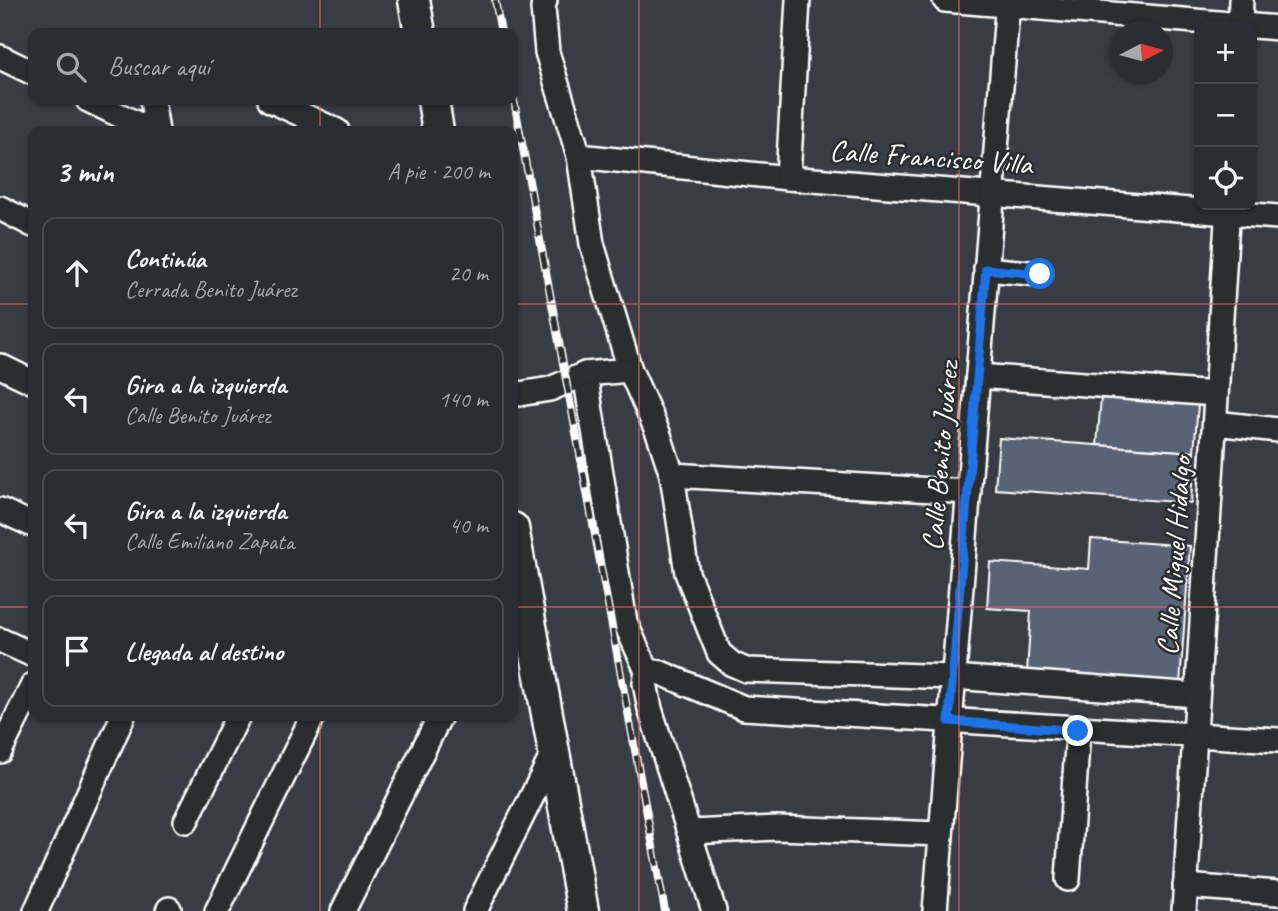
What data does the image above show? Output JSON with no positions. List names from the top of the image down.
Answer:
{
  "streets": {
    "street": ["Calle Francisco Villa", "Calle Benito Juárez", "Calle Miguel Hidalgo"]
  },
  "crossings": [
    ["Calle Francisco Villa", "Calle Benito Juárez"]
  ],
  "north": "right",
  "page": {
    "map_buttons": ["+", "−"],
    "search": "Buscar aquí",
    "heading": ["3 min", "A pie · 200 m"],
    "list": [
      ["Continúa", "Cerrada Benito Juárez", "20 m"],
      ["Gira a la izquierda", "Calle Benito Juárez", "140 m"],
      ["Gira a la izquierda", "Calle Emiliano Zapata", "40 m"],
      "Llegada al destino"
    ]
  }
}
